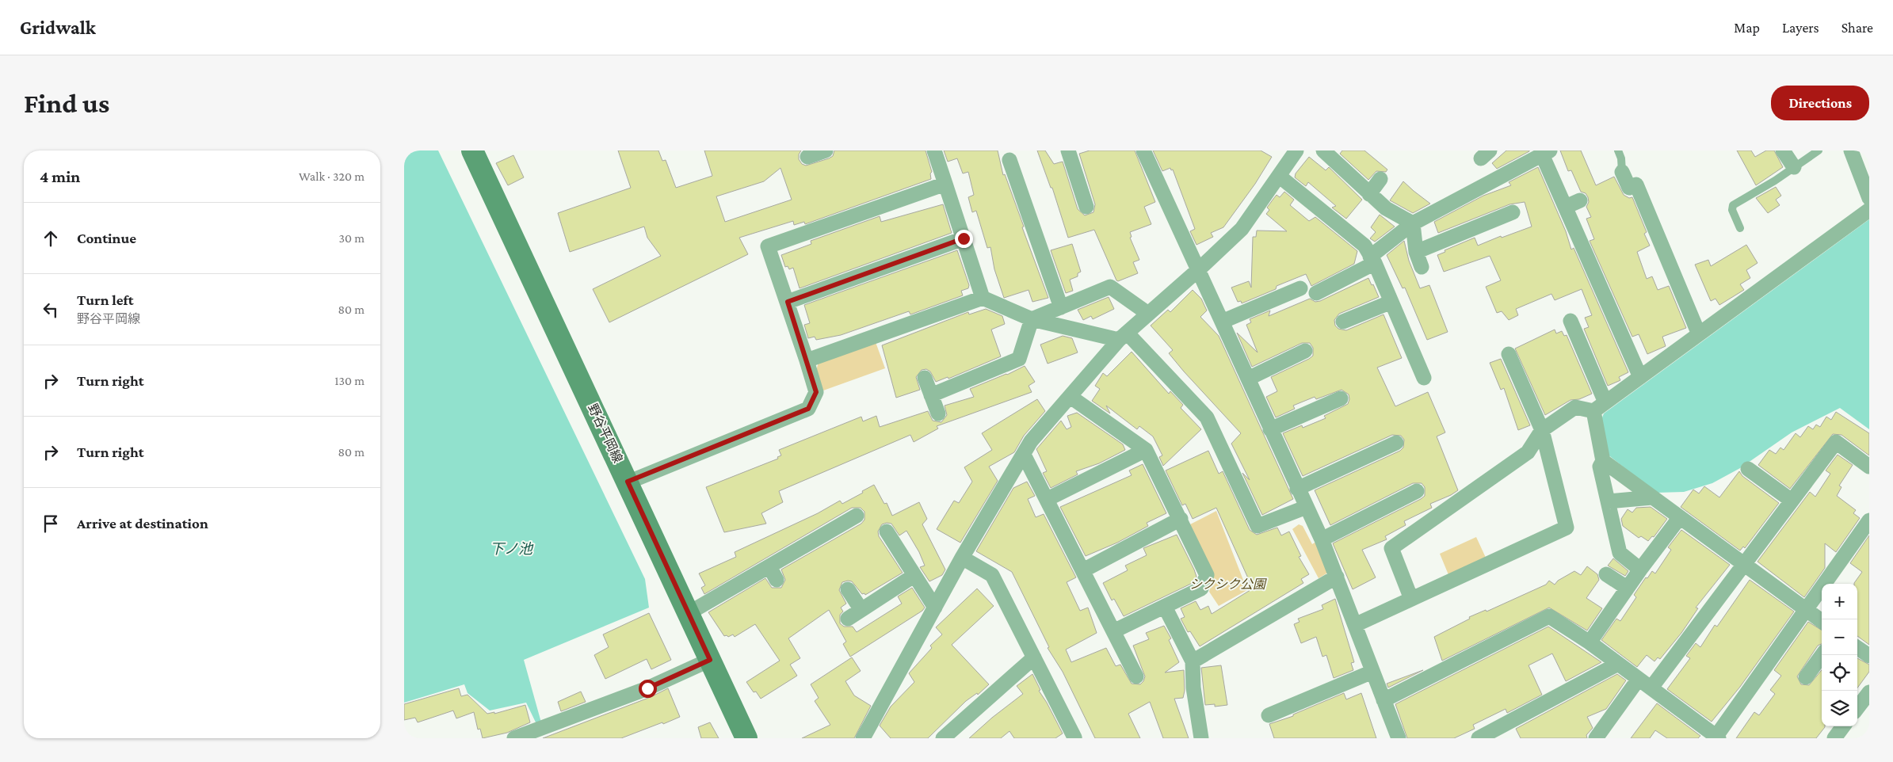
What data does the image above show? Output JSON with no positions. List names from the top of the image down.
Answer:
{
  "streets": {
    "main road": ["野谷平岡線"]
  },
  "water": ["下ノ池"],
  "parks": ["シクシク公園"],
  "page": {
    "header": "Gridwalk",
    "nav": ["Map", "Layers", "Share"],
    "buttons": "Directions",
    "title": "Find us",
    "heading": ["4 min", "Walk · 320 m"],
    "list": [
      ["Continue", "30 m"],
      ["Turn left", "野谷平岡線", "80 m"],
      ["Turn right", "130 m"],
      ["Turn right", "80 m"],
      "Arrive at destination"
    ],
    "map_buttons": ["+", "−"]
  }
}
